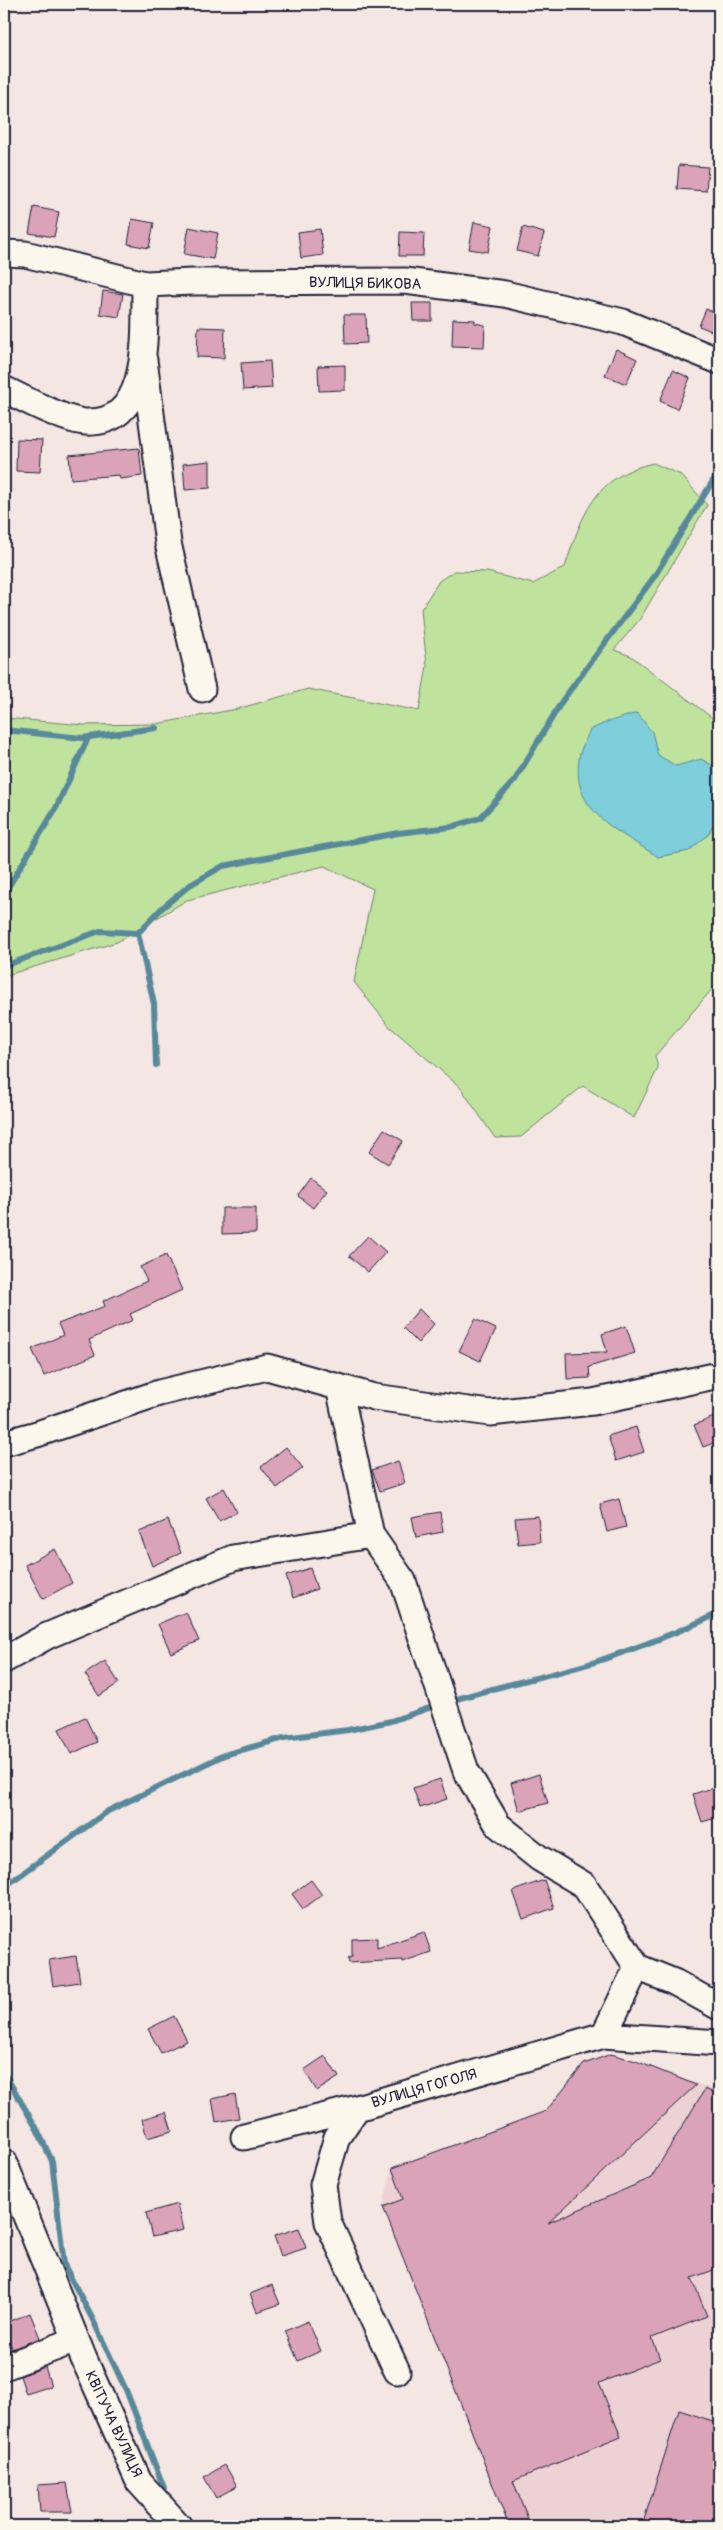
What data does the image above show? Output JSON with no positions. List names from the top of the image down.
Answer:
{
  "streets": {
    "street": ["ВУЛИЦЯ БИКОВА", "ВУЛИЦЯ ГОГОЛЯ", "КВІТУЧА ВУЛИЦЯ"]
  }
}
